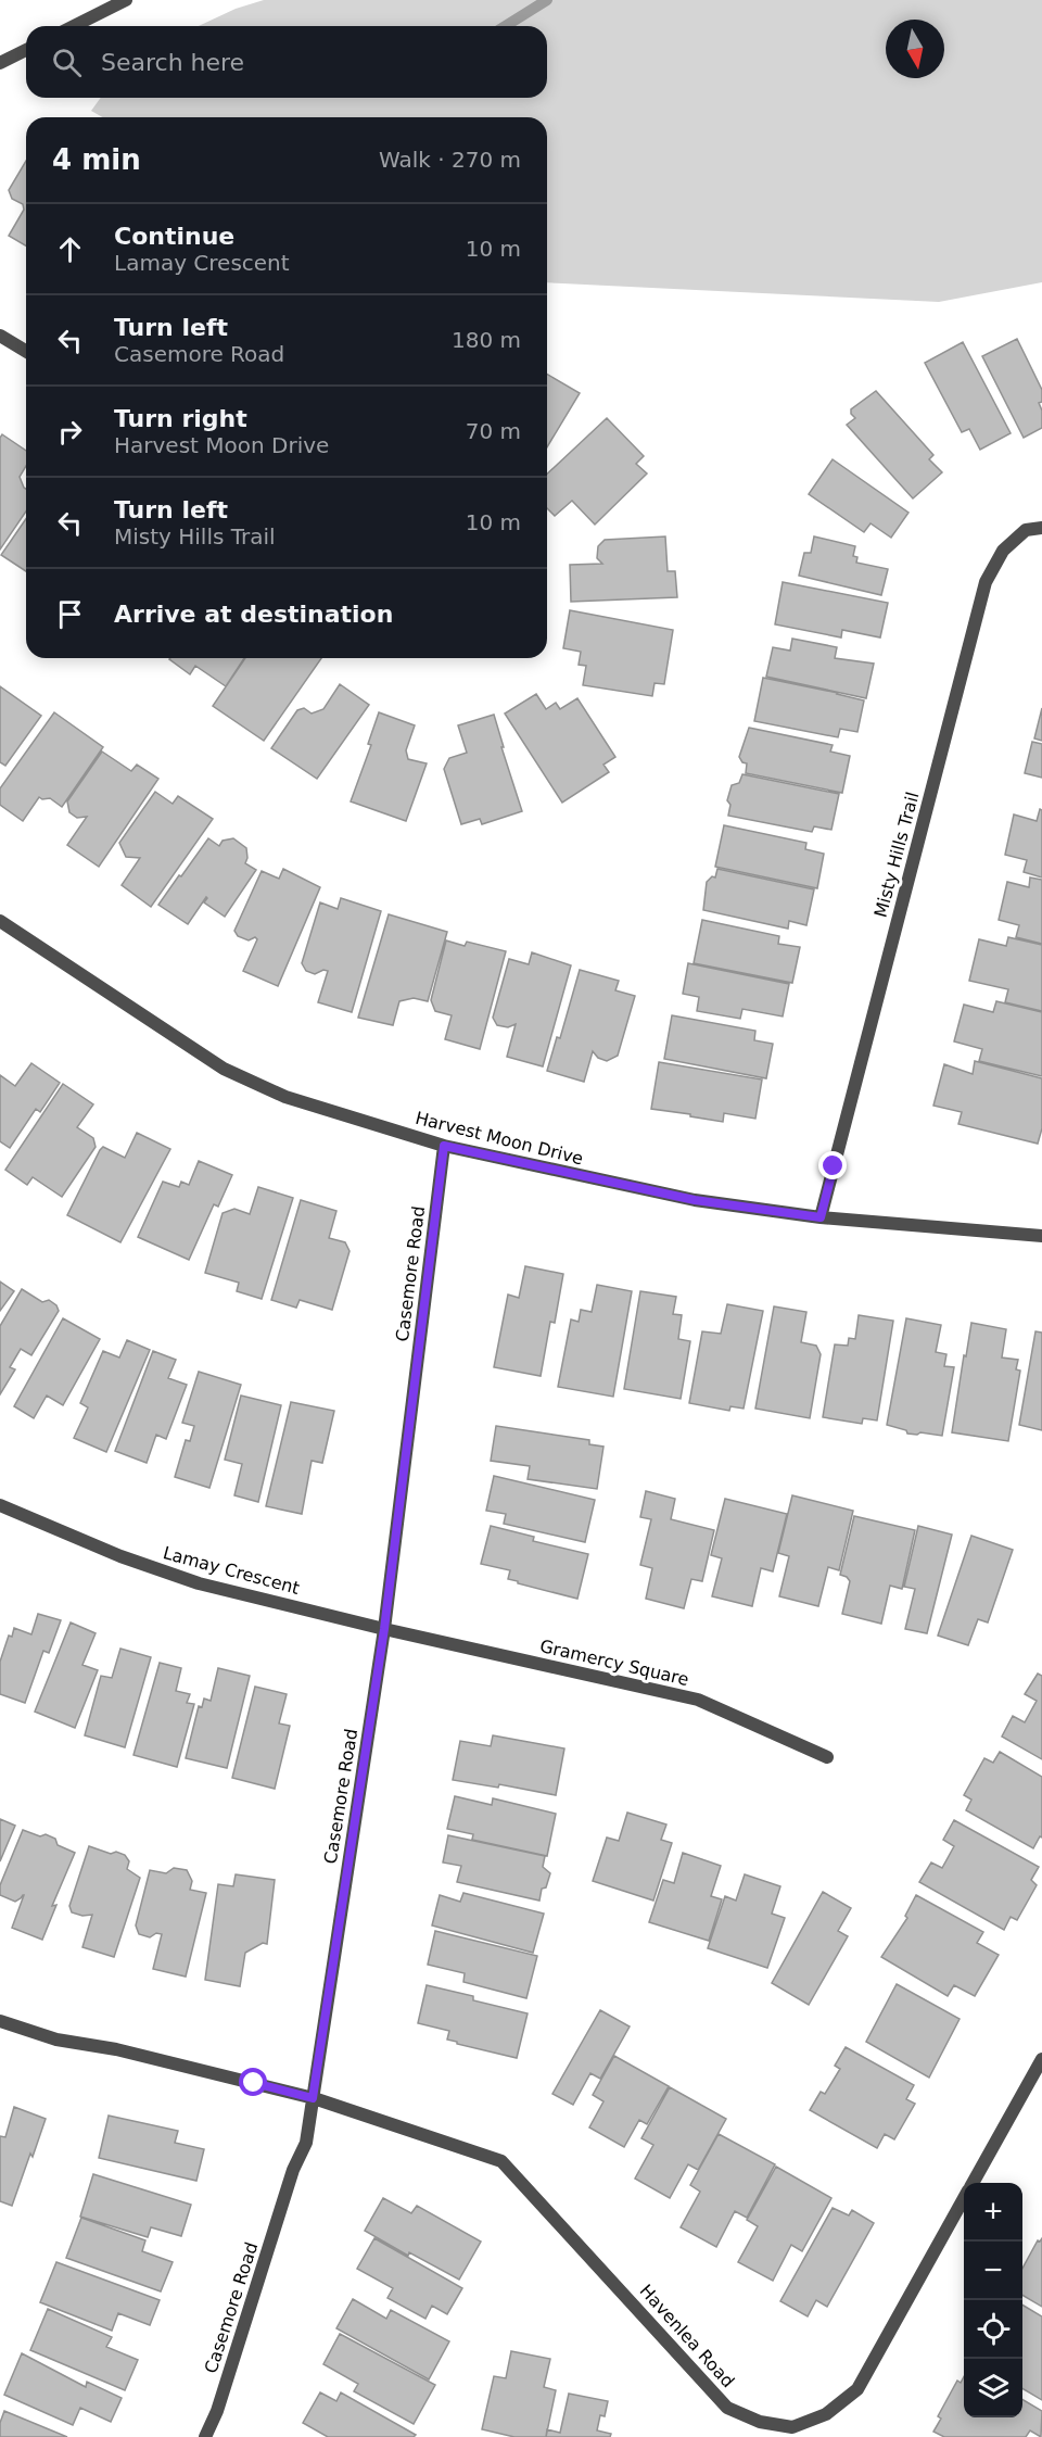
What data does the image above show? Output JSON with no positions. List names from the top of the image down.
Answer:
{
  "streets": {
    "street": [
      "Misty Hills Trail",
      "Harvest Moon Drive",
      "Casemore Road",
      "Lamay Crescent",
      "Gramercy Square",
      "Havenlea Road"
    ]
  },
  "crossings": [
    ["Misty Hills Trail", "Harvest Moon Drive"],
    ["Harvest Moon Drive", "Casemore Road"],
    ["Casemore Road", "Lamay Crescent"],
    ["Casemore Road", "Gramercy Square"],
    ["Casemore Road", "Havenlea Road"],
    ["Lamay Crescent", "Gramercy Square"]
  ],
  "north": "bottom",
  "page": {
    "search": "Search here",
    "heading": ["4 min", "Walk · 270 m"],
    "list": [
      ["Continue", "Lamay Crescent", "10 m"],
      ["Turn left", "Casemore Road", "180 m"],
      ["Turn right", "Harvest Moon Drive", "70 m"],
      ["Turn left", "Misty Hills Trail", "10 m"],
      "Arrive at destination"
    ],
    "map_buttons": ["+", "−"]
  }
}
